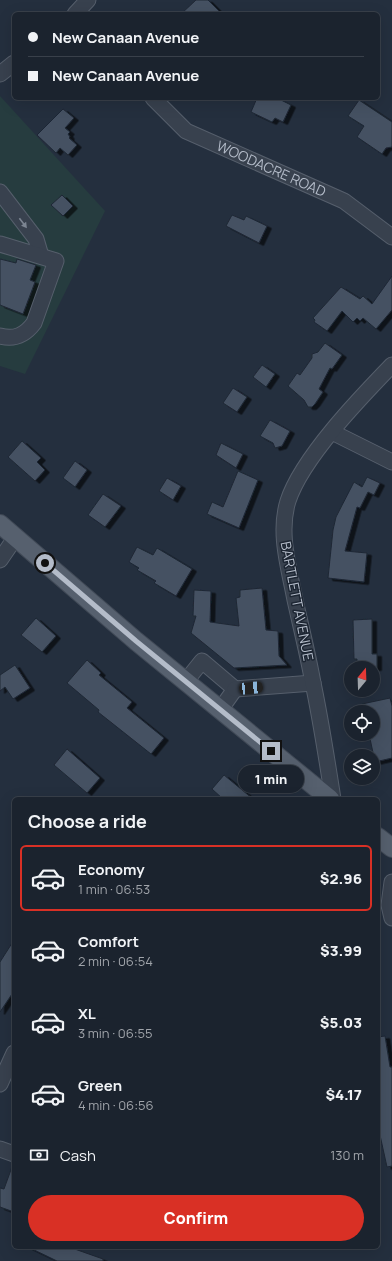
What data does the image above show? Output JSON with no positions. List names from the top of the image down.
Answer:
{
  "streets": {
    "street": ["WOODACRE ROAD", "BARTLETT AVENUE"]
  },
  "north": "top",
  "page": {
    "banner": ["New Canaan Avenue", "New Canaan Avenue"],
    "bubble": "1 min",
    "heading": "Choose a ride",
    "list": [
      {
        "name": "Economy",
        "note": "1 min · 06:53",
        "value": "$2.96"
      },
      {
        "name": "Comfort",
        "note": "2 min · 06:54",
        "value": "$3.99"
      },
      {
        "name": "XL",
        "note": "3 min · 06:55",
        "value": "$5.03"
      },
      {
        "name": "Green",
        "note": "4 min · 06:56",
        "value": "$4.17"
      }
    ],
    "pay": ["Cash", "130 m"],
    "buttons": "Confirm"
  }
}
